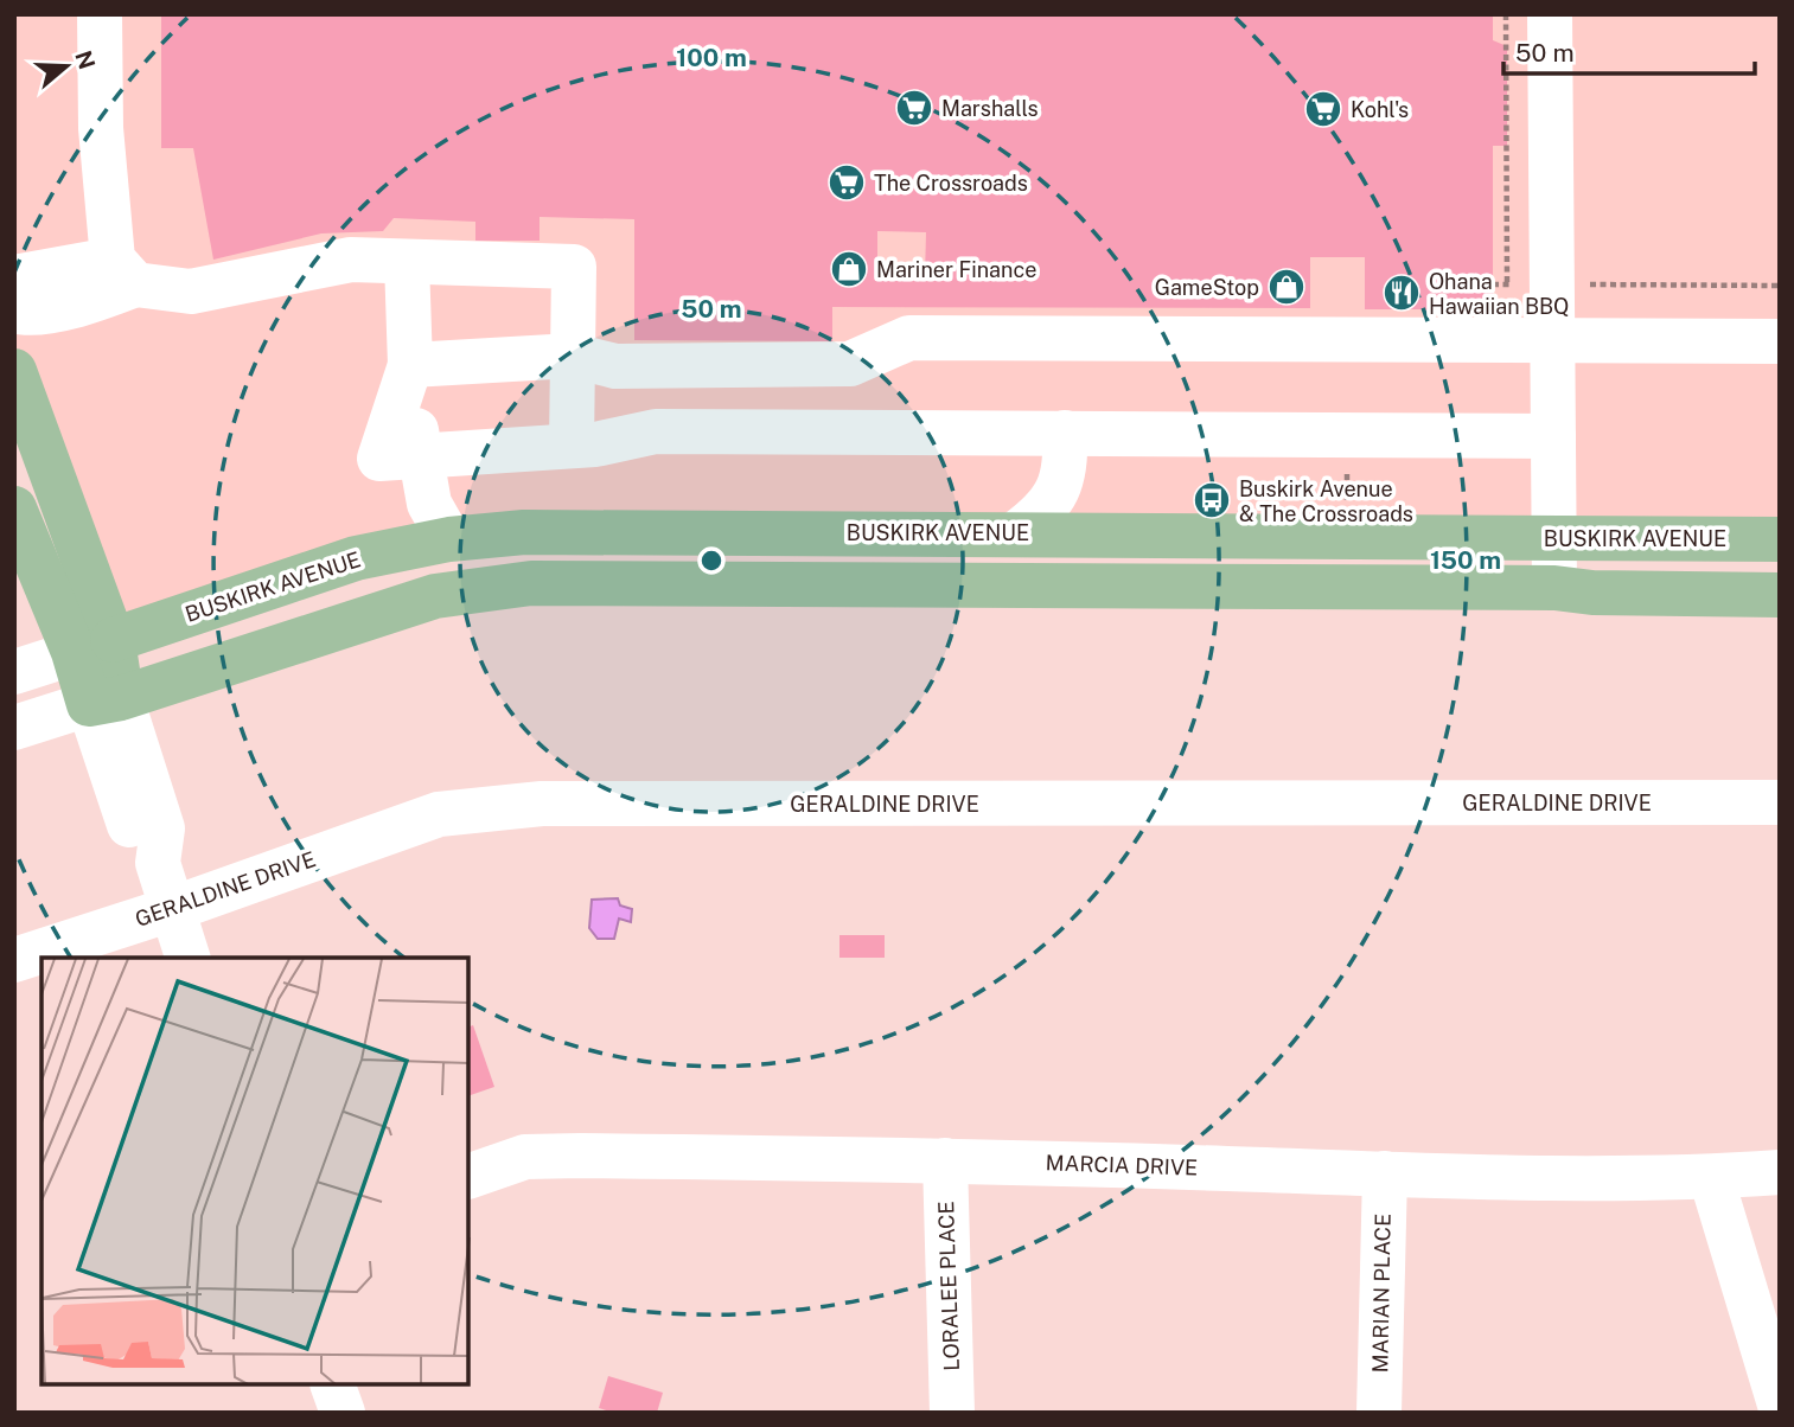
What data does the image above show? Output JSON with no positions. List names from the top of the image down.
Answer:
{
  "streets": {
    "main road": ["BUSKIRK AVENUE"],
    "street": [
      "GERALDINE DRIVE",
      "MARCIA DRIVE",
      "LORALEE PLACE",
      "MARIAN PLACE"
    ]
  },
  "crossings": [
    ["MARCIA DRIVE", "LORALEE PLACE"],
    ["MARCIA DRIVE", "MARIAN PLACE"]
  ],
  "places": {
    "supermarket": ["Marshalls", "Kohl's", "The Crossroads"],
    "shop": ["Mariner Finance", "GameStop"],
    "restaurant": ["Ohana Hawaiian BBQ"],
    "bus stop": ["Buskirk Avenue & The Crossroads"]
  },
  "scale_bar": "50 m",
  "north": "right",
  "rings": ["100 m", "50 m", "150 m"]
}
